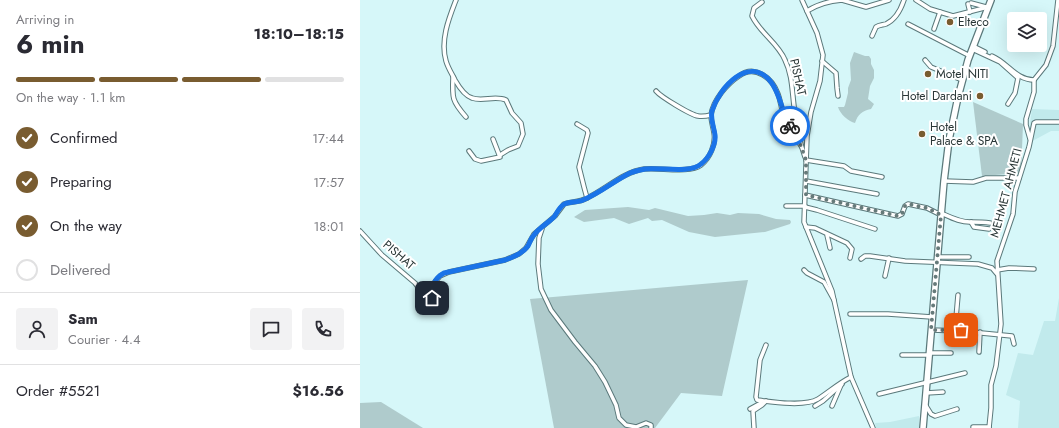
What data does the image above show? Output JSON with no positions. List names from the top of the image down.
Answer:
{
  "streets": {
    "street": ["PISHAT", "MEHMET AHMETI"]
  },
  "places": [
    "Elteco",
    "Motel NITI",
    "Hotel Dardani",
    "Hotel Palace & SPA"
  ],
  "page": {
    "heading": ["6 min", "Arriving in", "18:10–18:15"],
    "panel": [
      "Sam",
      "Courier · 4.4",
      "Order #5521",
      "$16.56"
    ],
    "bar": "On the way · 1.1 km",
    "list": [
      ["Confirmed", "17:44"],
      ["Preparing", "17:57"],
      ["On the way", "18:01"],
      "Delivered"
    ]
  }
}
